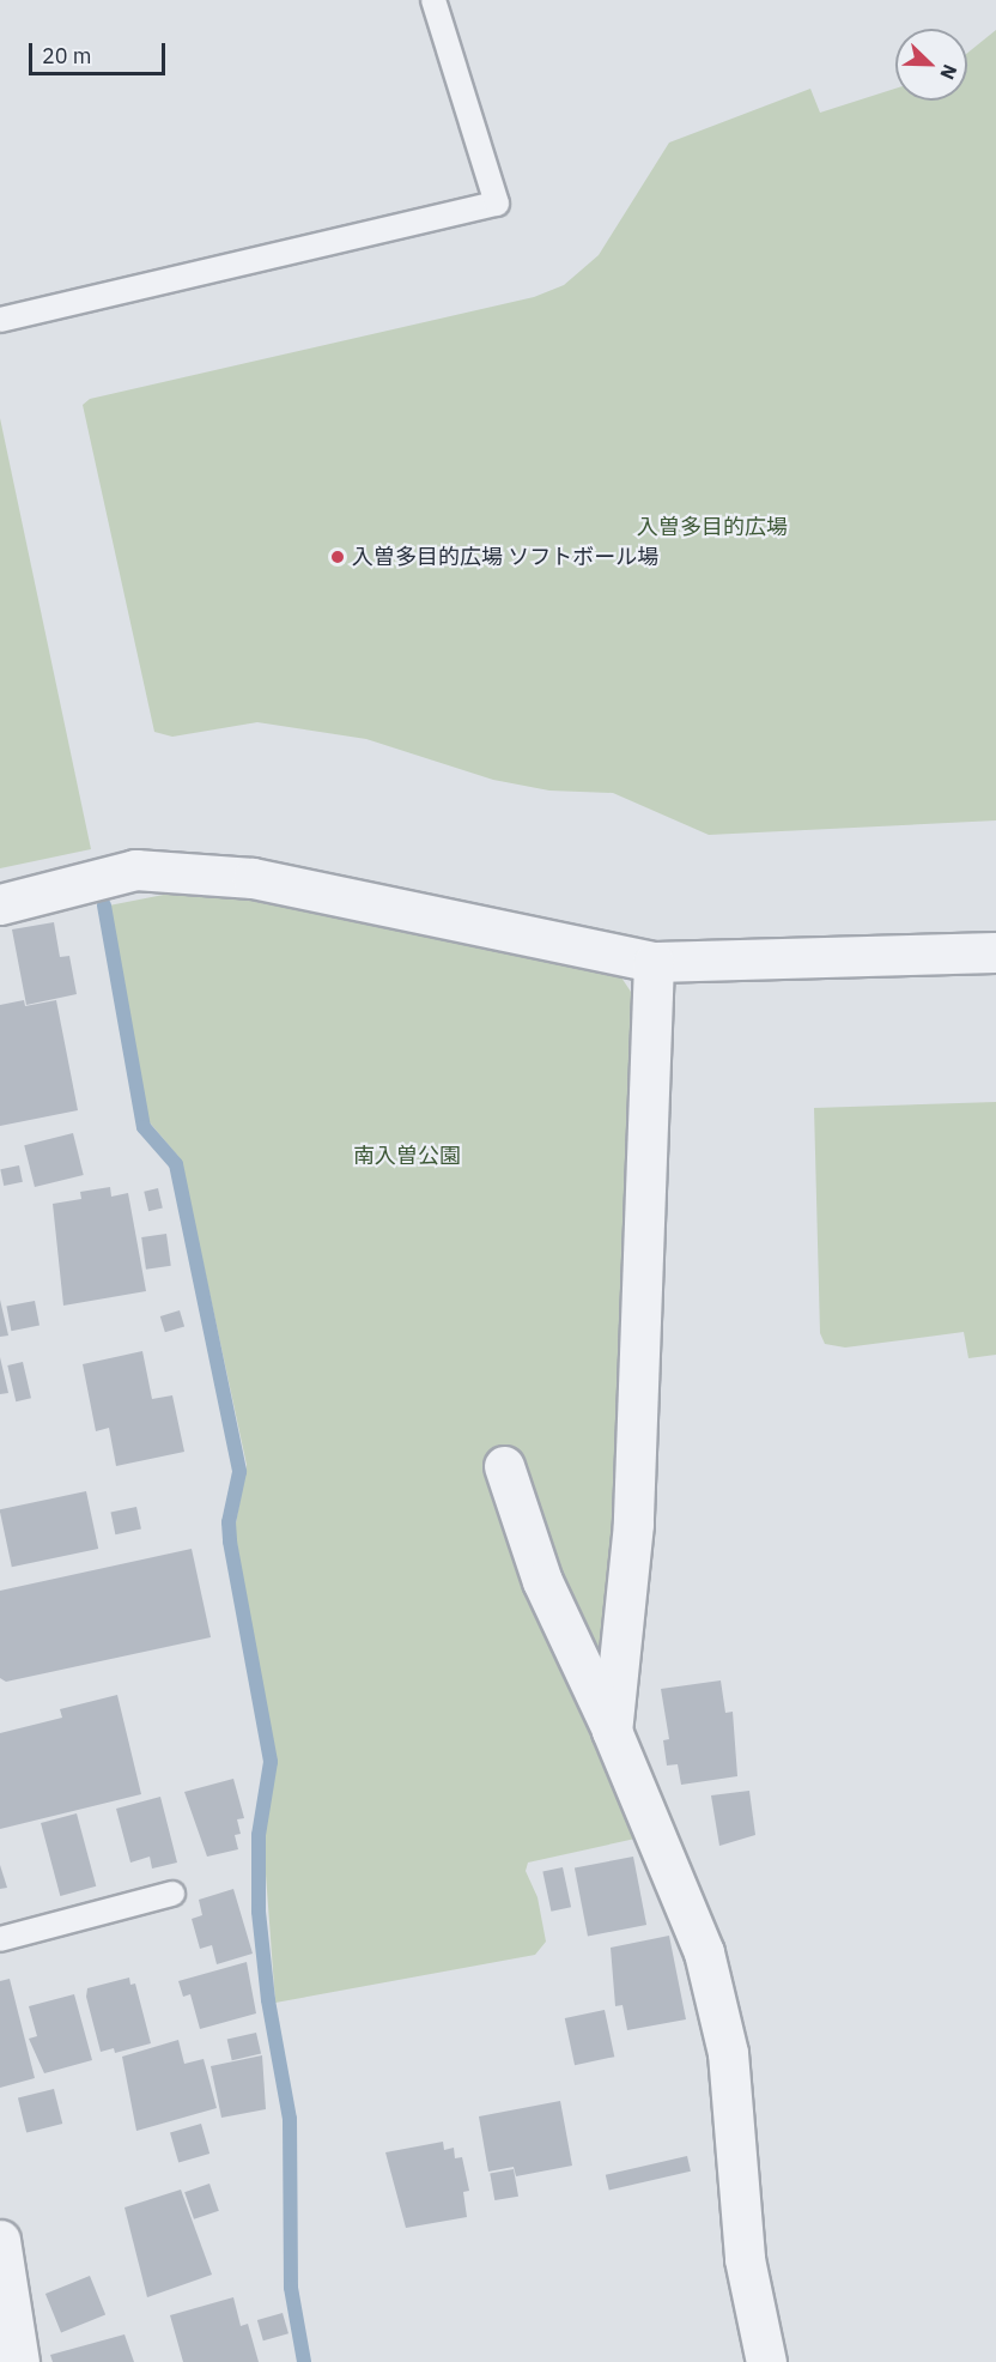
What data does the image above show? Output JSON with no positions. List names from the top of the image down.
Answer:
{
  "parks": ["入曽多目的広場", "南入曽公園"],
  "places": ["入曽多目的広場 ソフトボール場"],
  "scale_bar": "20 m",
  "north": "bottom right"
}
